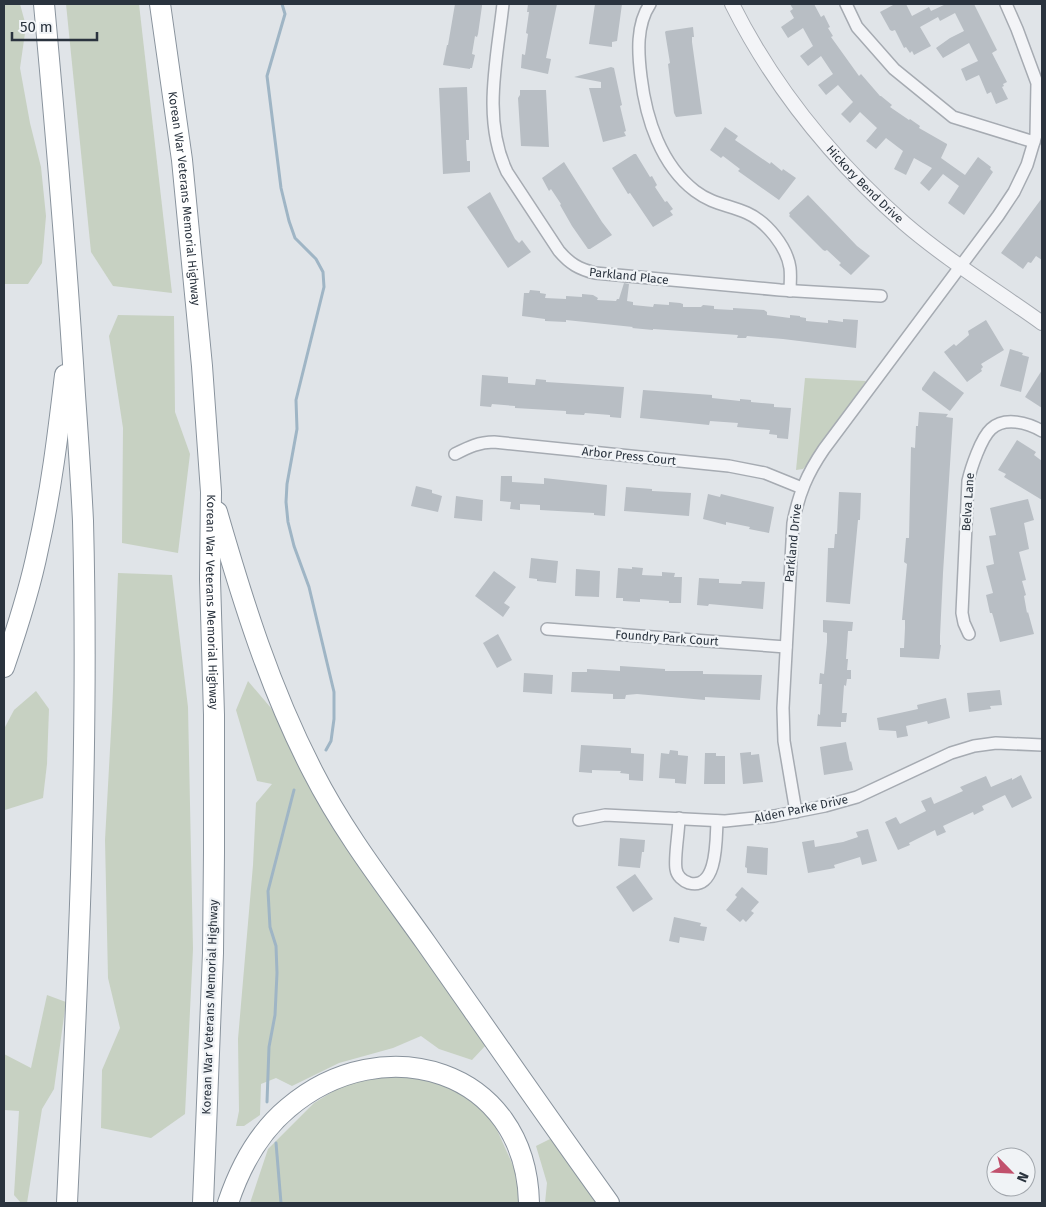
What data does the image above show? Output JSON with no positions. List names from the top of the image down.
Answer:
{
  "streets": {
    "highway": ["Korean War Veterans Memorial Highway"],
    "street": [
      "Hickory Bend Drive",
      "Parkland Place",
      "Arbor Press Court",
      "Belva Lane",
      "Parkland Drive",
      "Foundry Park Court",
      "Alden Parke Drive"
    ]
  },
  "crossings": [
    ["Hickory Bend Drive", "Parkland Drive"],
    ["Arbor Press Court", "Parkland Drive"],
    ["Parkland Drive", "Foundry Park Court"],
    ["Parkland Drive", "Alden Parke Drive"]
  ],
  "scale_bar": "50 m",
  "north": "bottom right"
}
